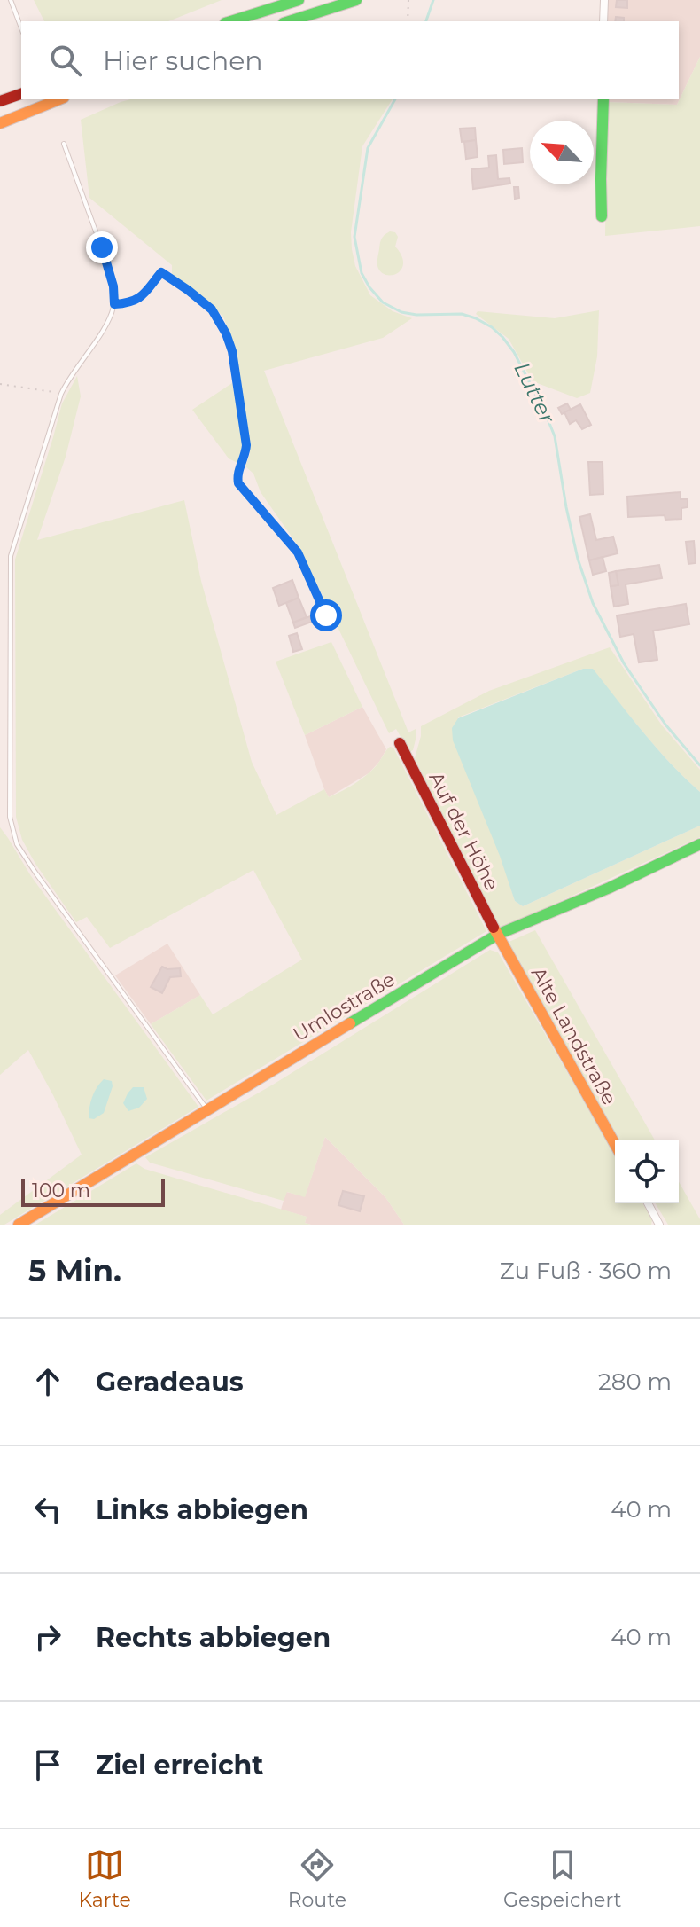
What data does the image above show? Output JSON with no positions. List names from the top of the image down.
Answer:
{
  "streets": {
    "main road": ["Auf der Höhe", "Umlostraße", "Alte Landstraße"]
  },
  "crossings": [
    ["Auf der Höhe", "Umlostraße"],
    ["Auf der Höhe", "Alte Landstraße"],
    ["Umlostraße", "Alte Landstraße"]
  ],
  "water": ["Lutter"],
  "scale_bar": "100 m",
  "north": "top left",
  "page": {
    "search": "Hier suchen",
    "scale": "100 m",
    "heading": ["5 Min.", "Zu Fuß · 360 m"],
    "list": [
      ["Geradeaus", "280 m"],
      ["Links abbiegen", "40 m"],
      ["Rechts abbiegen", "40 m"],
      "Ziel erreicht"
    ],
    "nav": ["Karte", "Route", "Gespeichert"]
  }
}
